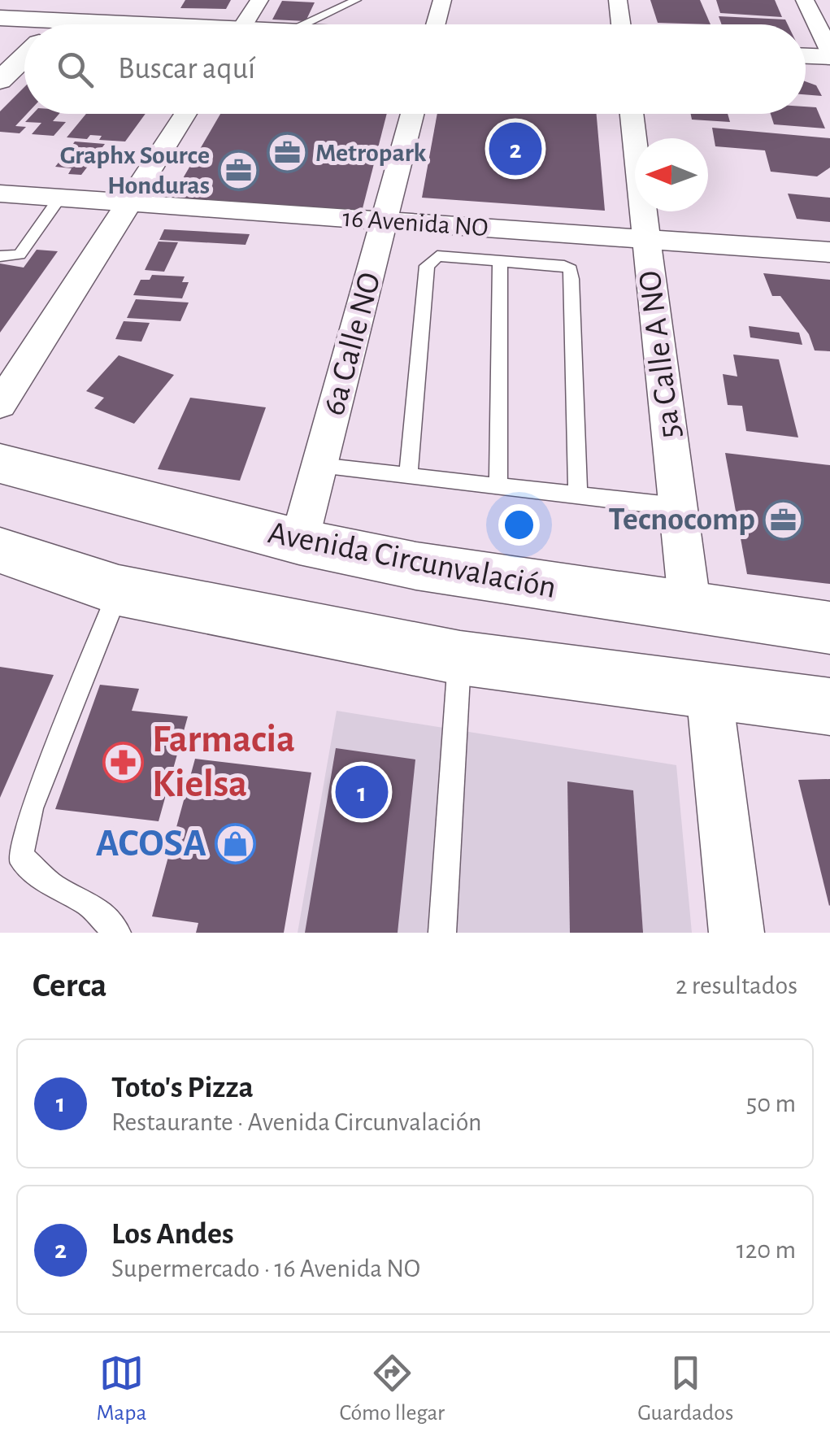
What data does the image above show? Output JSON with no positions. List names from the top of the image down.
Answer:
{
  "streets": {
    "main road": ["Avenida Circunvalación"],
    "street": ["16 Avenida NO", "6a Calle NO", "5a Calle A NO"]
  },
  "crossings": [
    ["16 Avenida NO", "6a Calle NO"],
    ["16 Avenida NO", "5a Calle A NO"],
    ["6a Calle NO", "Avenida Circunvalación"],
    ["5a Calle A NO", "Avenida Circunvalación"]
  ],
  "places": {
    "office": ["Metropark", "Graphx Source Honduras", "Tecnocomp"],
    "pharmacy": ["Farmacia Kielsa"],
    "shop": ["ACOSA"]
  },
  "north": "left",
  "page": {
    "search": "Buscar aquí",
    "pins": ["2", "1"],
    "heading": ["Cerca", "2 resultados"],
    "list": [
      {
        "mark": "1",
        "name": "Toto's Pizza",
        "note": "Restaurante · Avenida Circunvalación",
        "value": "50 m"
      },
      {
        "mark": "2",
        "name": "Los Andes",
        "note": "Supermercado · 16 Avenida NO",
        "value": "120 m"
      }
    ],
    "nav": ["Mapa", "Cómo llegar", "Guardados"]
  }
}
